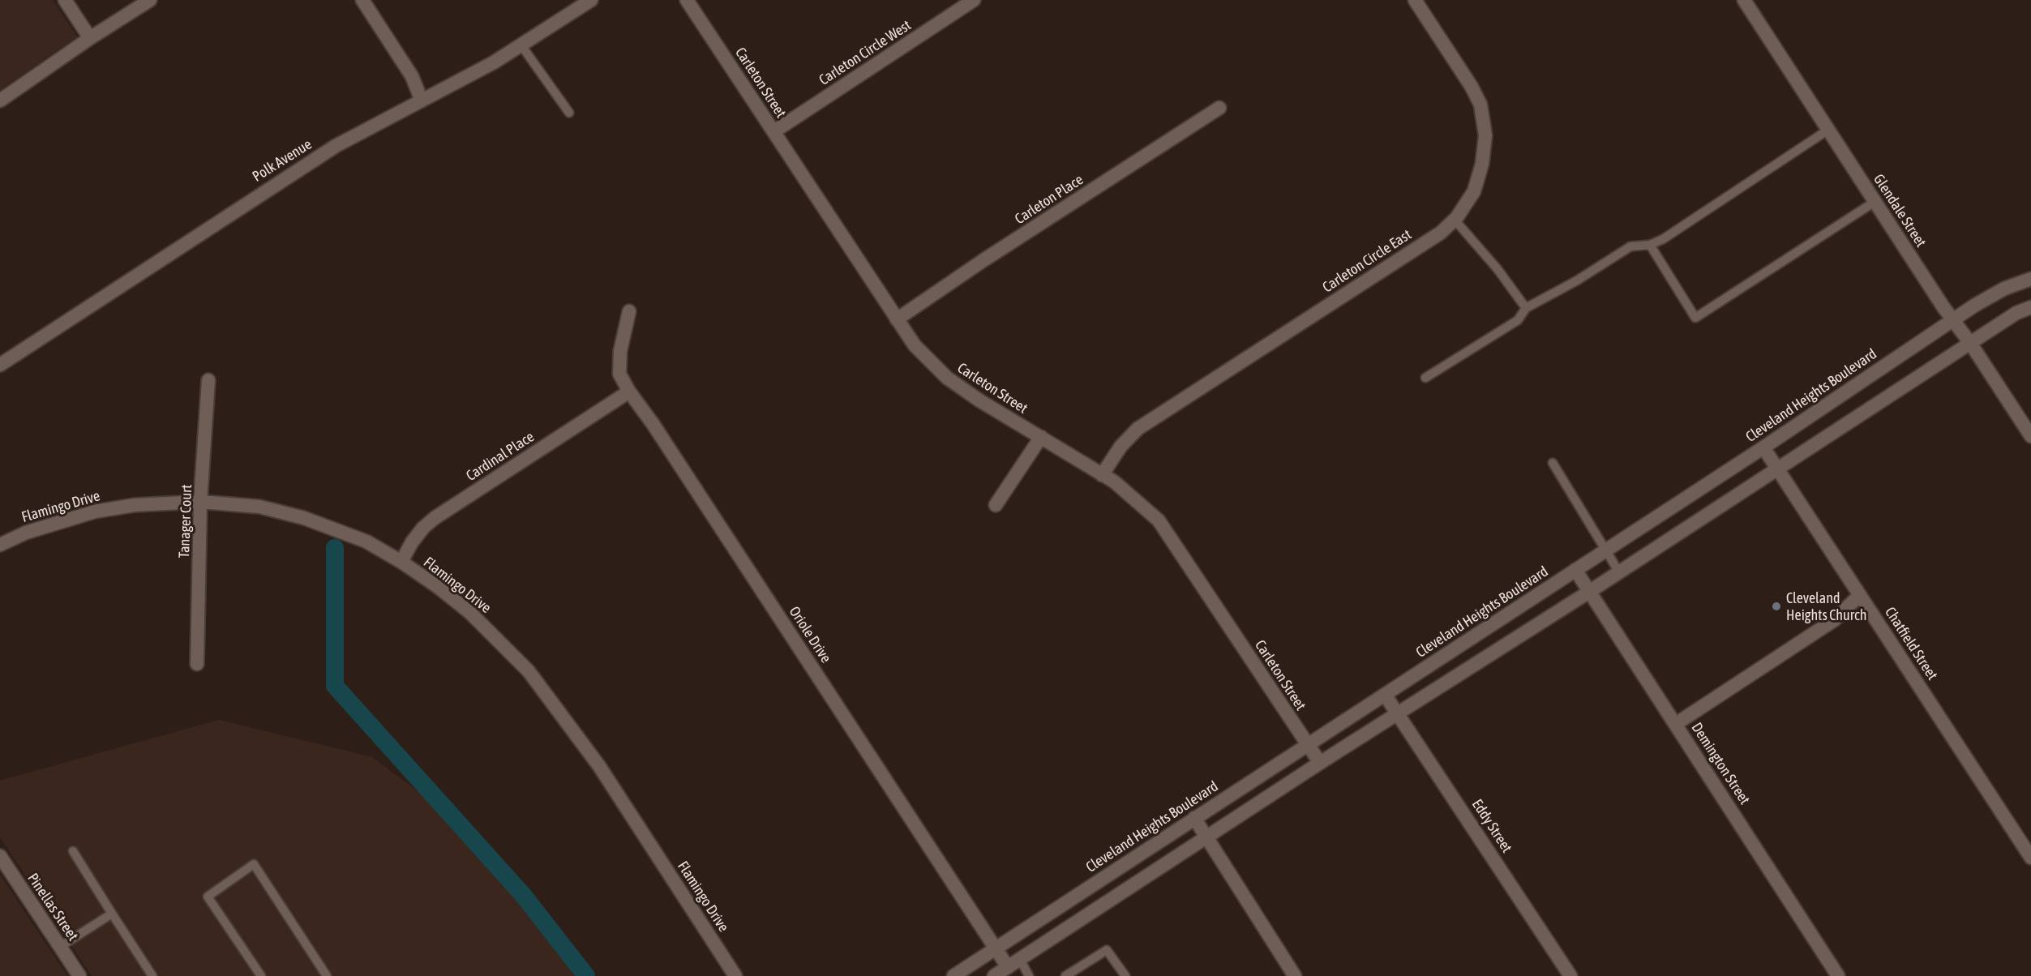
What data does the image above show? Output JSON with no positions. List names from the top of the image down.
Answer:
{
  "streets": {
    "street": [
      "Carleton Circle West",
      "Carleton Street",
      "Polk Avenue",
      "Carleton Place",
      "Glendale Street",
      "Carleton Circle East",
      "Cleveland Heights Boulevard",
      "Cardinal Place",
      "Flamingo Drive",
      "Tanager Court",
      "Oriole Drive",
      "Chatfield Street",
      "Demington Street",
      "Eddy Street",
      "Pinellas Street"
    ]
  },
  "crossings": [
    ["Carleton Circle West", "Carleton Street"],
    ["Carleton Street", "Carleton Place"],
    ["Carleton Street", "Carleton Circle East"],
    ["Carleton Street", "Cleveland Heights Boulevard"],
    ["Glendale Street", "Cleveland Heights Boulevard"],
    ["Cleveland Heights Boulevard", "Oriole Drive"],
    ["Cleveland Heights Boulevard", "Chatfield Street"],
    ["Cleveland Heights Boulevard", "Demington Street"],
    ["Cleveland Heights Boulevard", "Eddy Street"],
    ["Cardinal Place", "Flamingo Drive"],
    ["Cardinal Place", "Oriole Drive"],
    ["Flamingo Drive", "Tanager Court"]
  ],
  "places": ["Cleveland Heights Church"]
}
